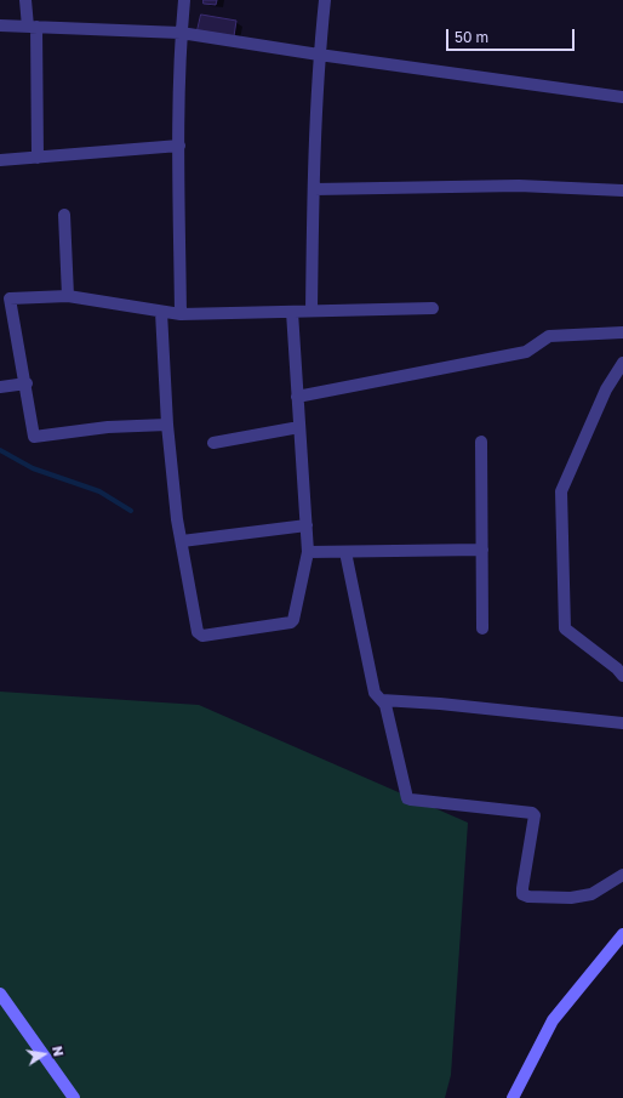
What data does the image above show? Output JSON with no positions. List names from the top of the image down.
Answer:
{
  "scale_bar": "50 m",
  "north": "right"
}
